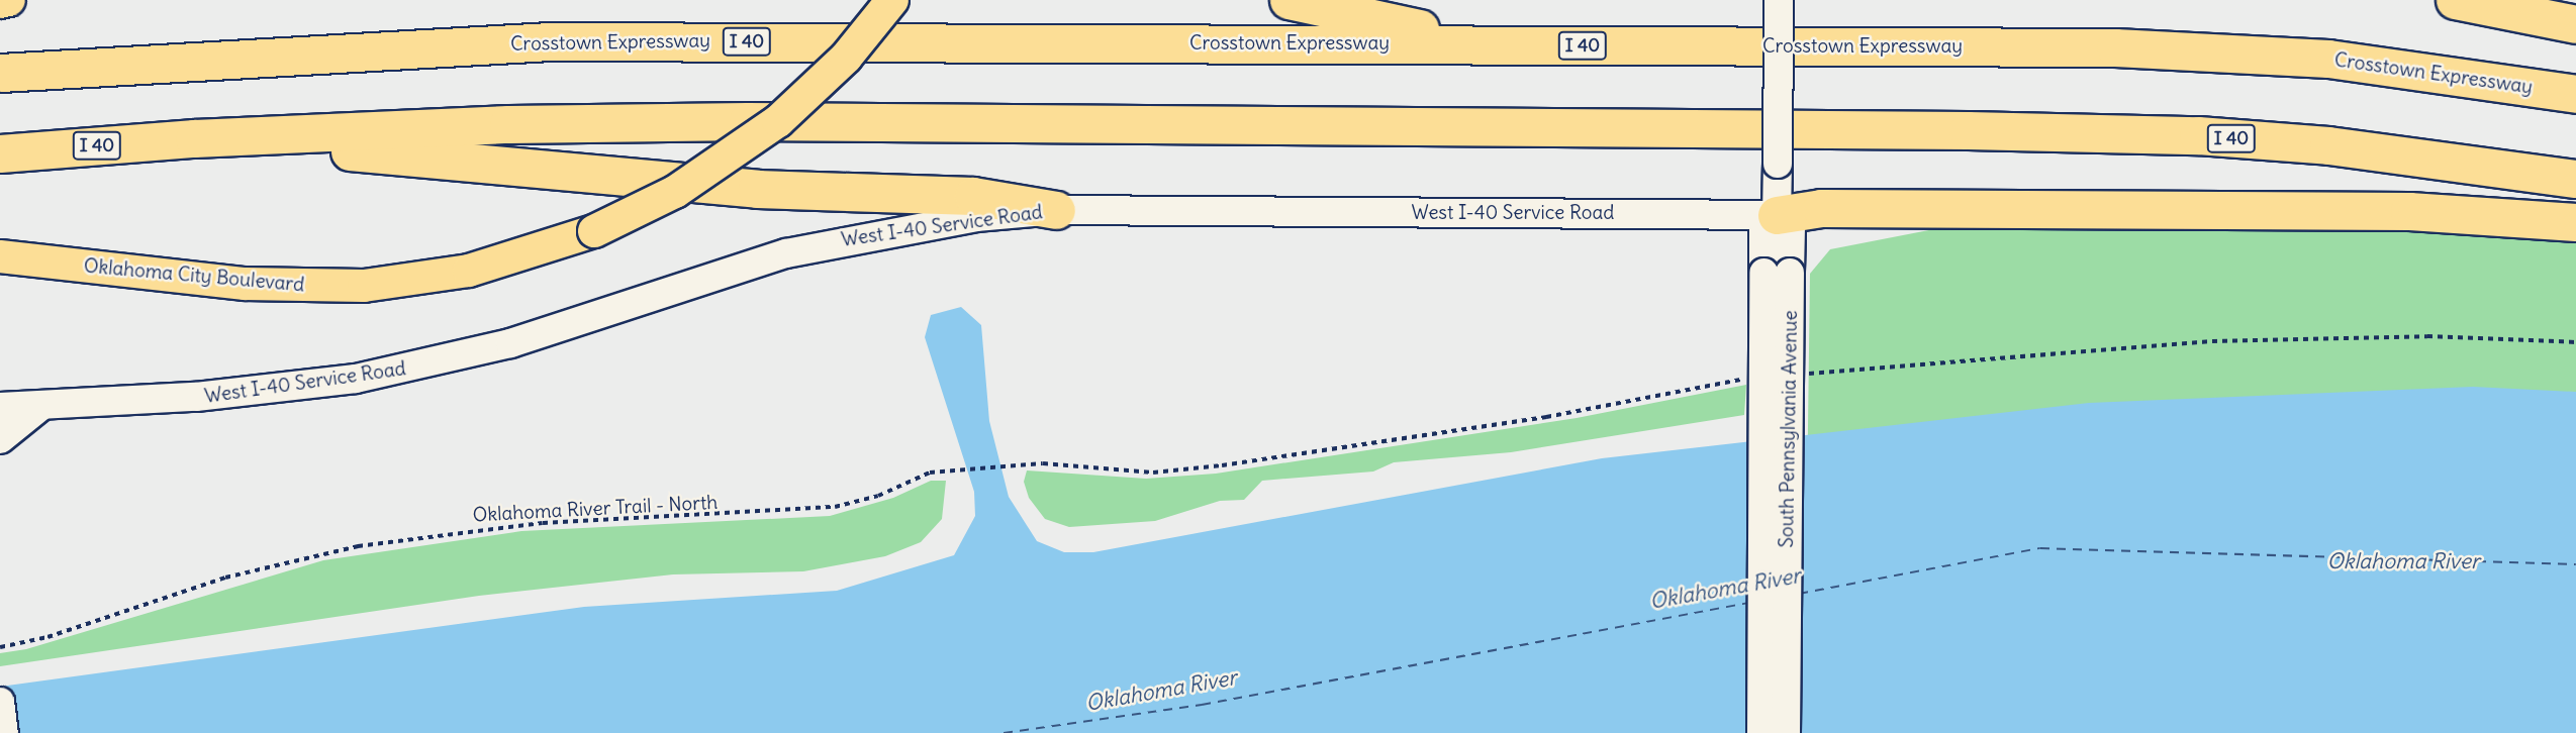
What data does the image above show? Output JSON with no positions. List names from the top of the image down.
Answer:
{
  "streets": {
    "highway": ["I 40", "Crosstown Expressway"],
    "main road": ["West I-40 Service Road", "Oklahoma City Boulevard", "South Pennsylvania Avenue"],
    "path": ["Oklahoma River Trail - North"]
  },
  "crossings": [
    ["West I-40 Service Road", "South Pennsylvania Avenue"]
  ],
  "water": ["Oklahoma River"]
}
